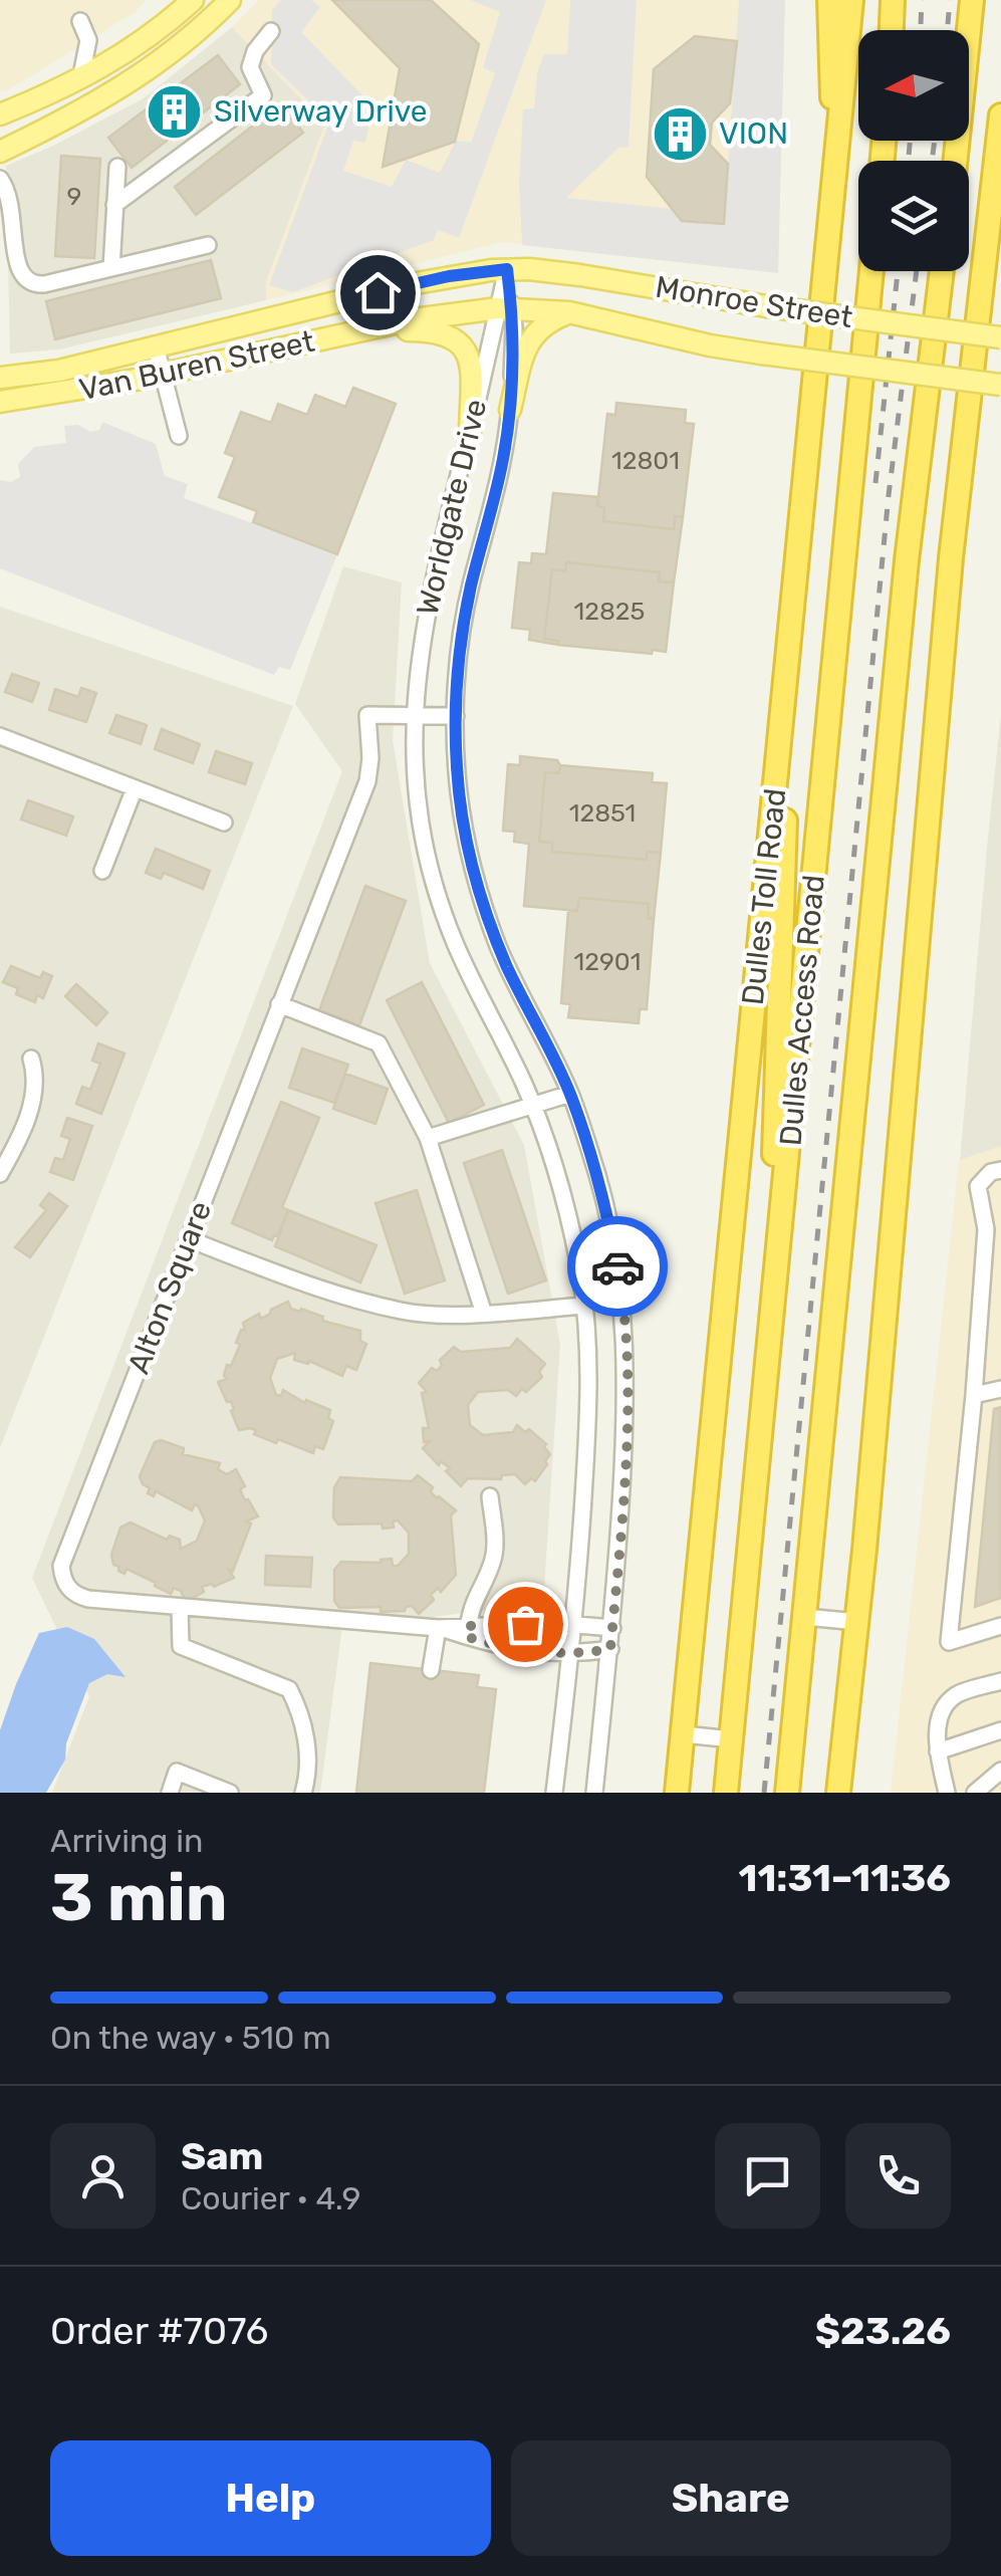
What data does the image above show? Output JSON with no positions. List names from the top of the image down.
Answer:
{
  "streets": {
    "highway": ["Dulles Toll Road", "Dulles Access Road"],
    "main road": ["Monroe Street", "Van Buren Street"],
    "street": ["Worldgate Drive", "Alton Square"]
  },
  "crossings": [
    ["Monroe Street", "Van Buren Street"],
    ["Monroe Street", "Worldgate Drive"],
    ["Van Buren Street", "Worldgate Drive"],
    ["Worldgate Drive", "Alton Square"]
  ],
  "places": {
    "building": ["Silverway Drive", "VION"]
  },
  "house_numbers": [
    "9",
    "12801",
    "12825",
    "12851",
    "12901"
  ],
  "north": "left",
  "page": {
    "heading": ["3 min", "Arriving in", "11:31–11:36"],
    "panel": [
      "Sam",
      "Courier · 4.9",
      "Order #7076",
      "$23.26"
    ],
    "bar": "On the way · 510 m",
    "buttons": ["Help", "Share"]
  }
}
